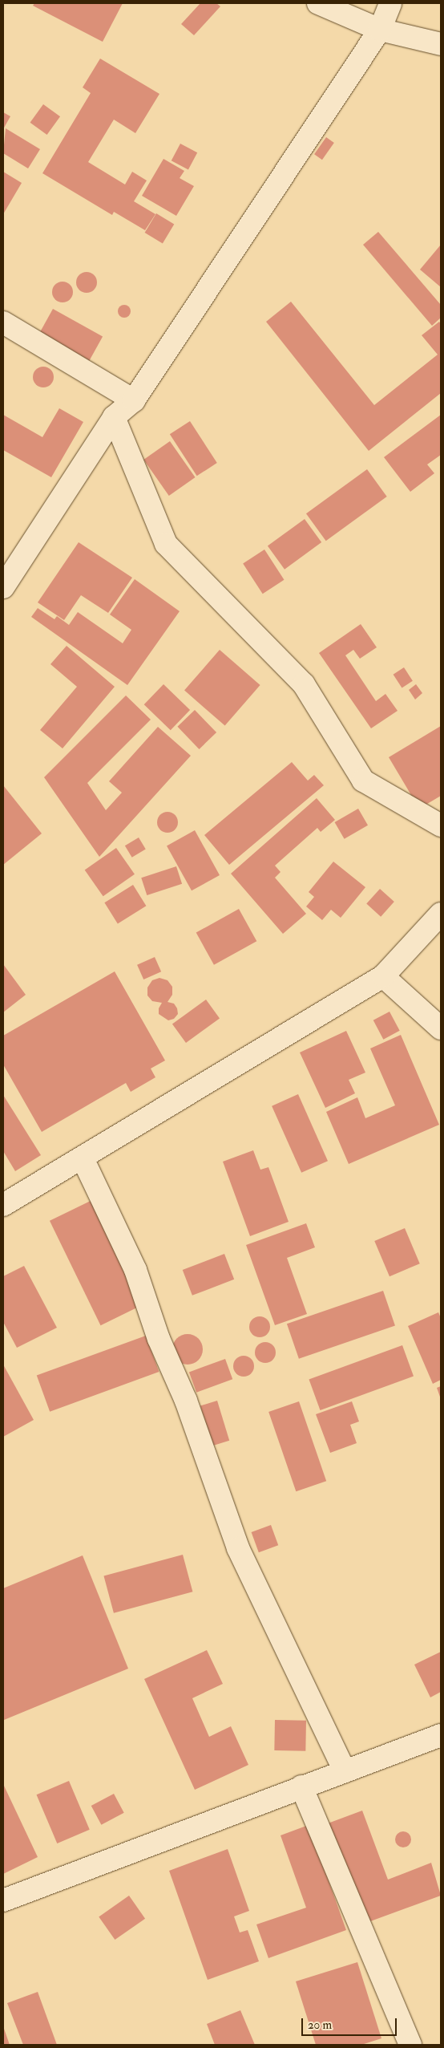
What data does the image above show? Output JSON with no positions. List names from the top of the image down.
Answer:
{
  "scale_bar": "20 m"
}
